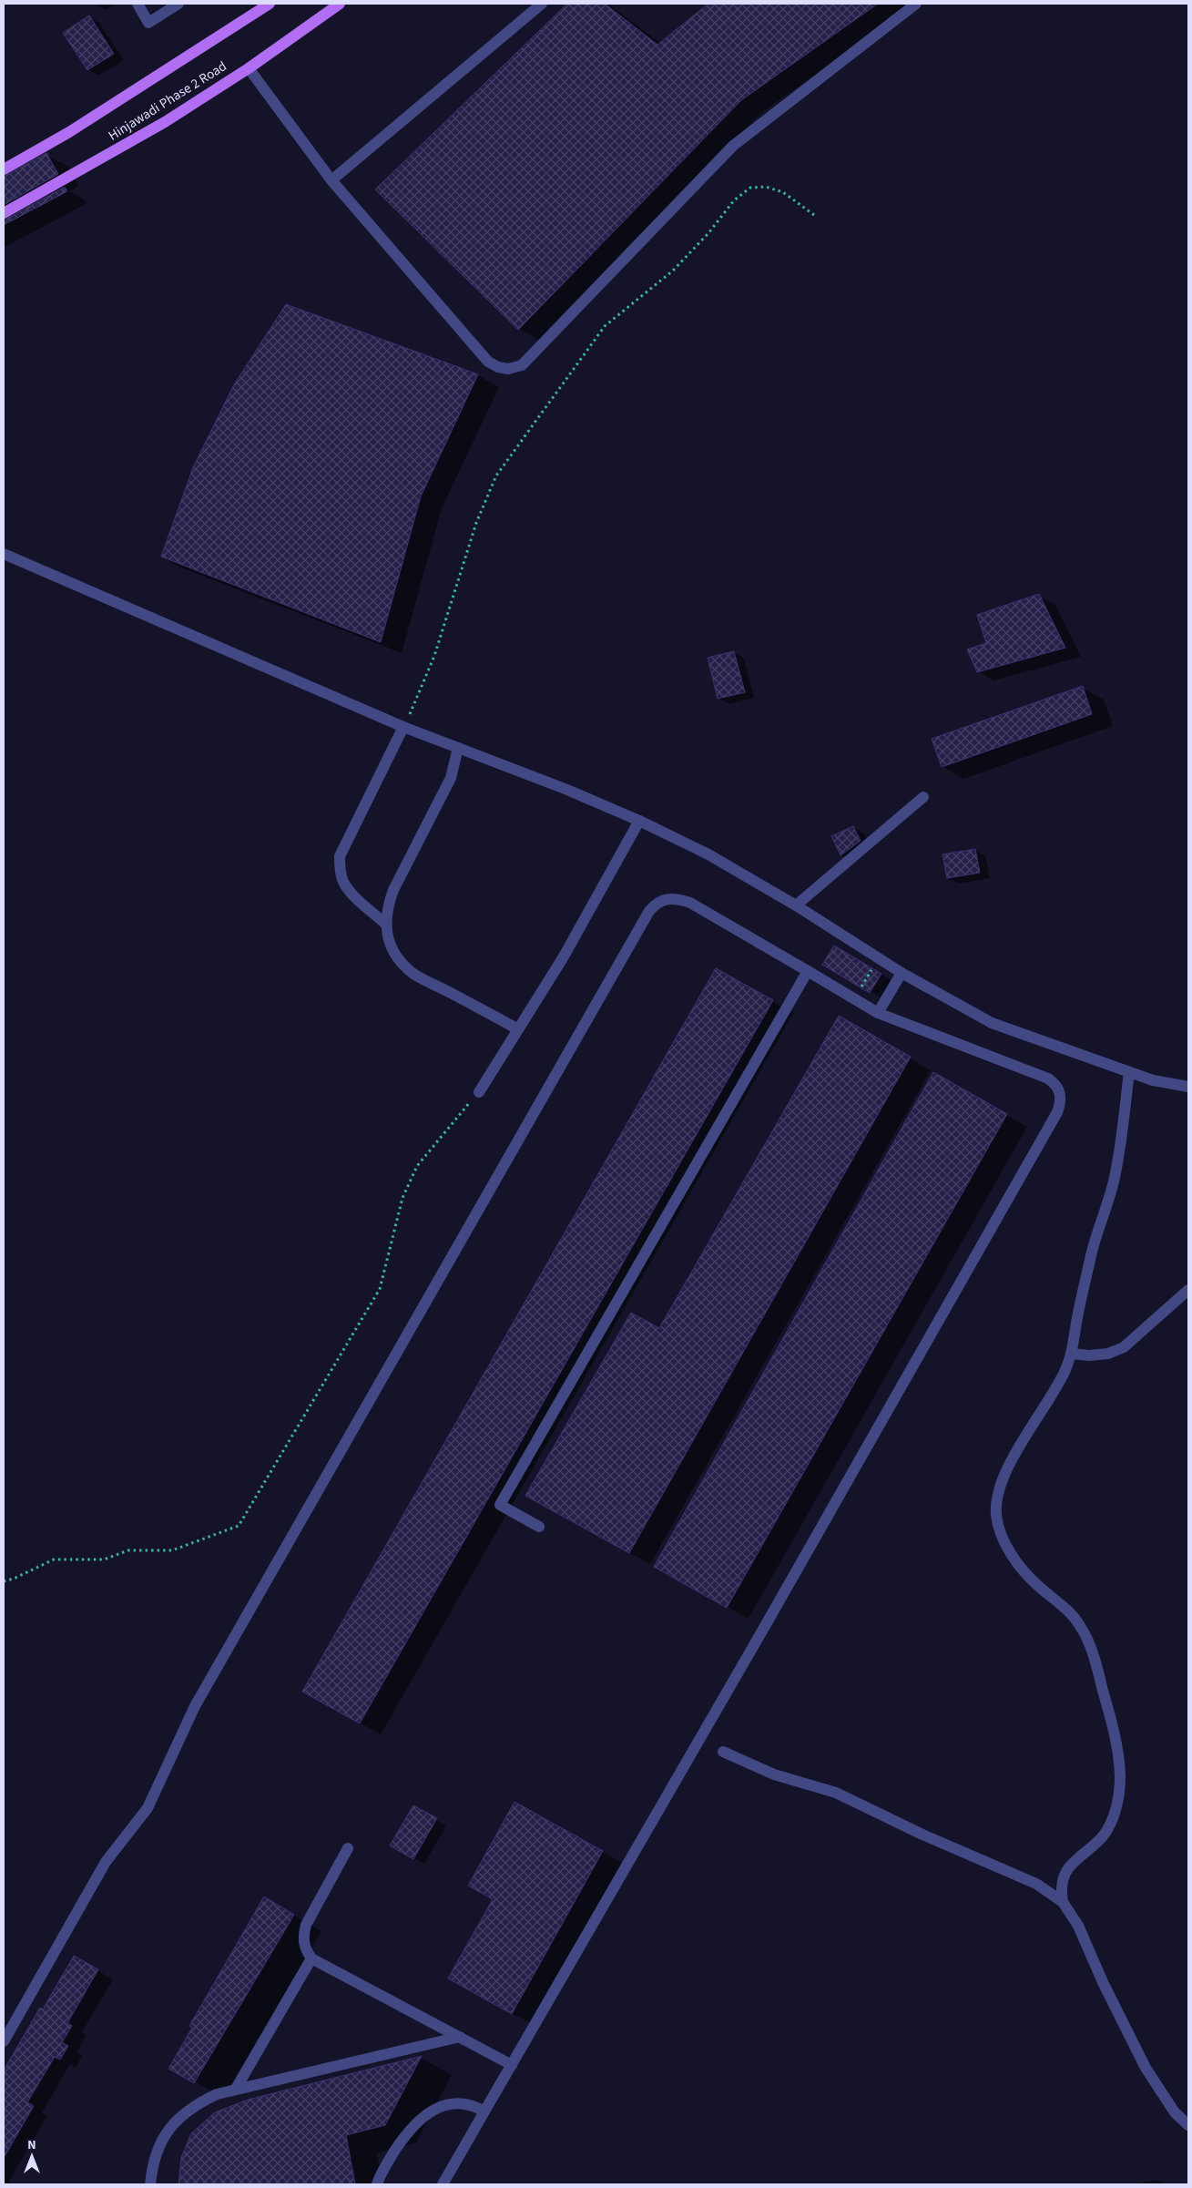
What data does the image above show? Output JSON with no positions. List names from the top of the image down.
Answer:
{
  "streets": {
    "main road": ["Hinjawadi Phase 2 Road"]
  },
  "north": "top"
}
